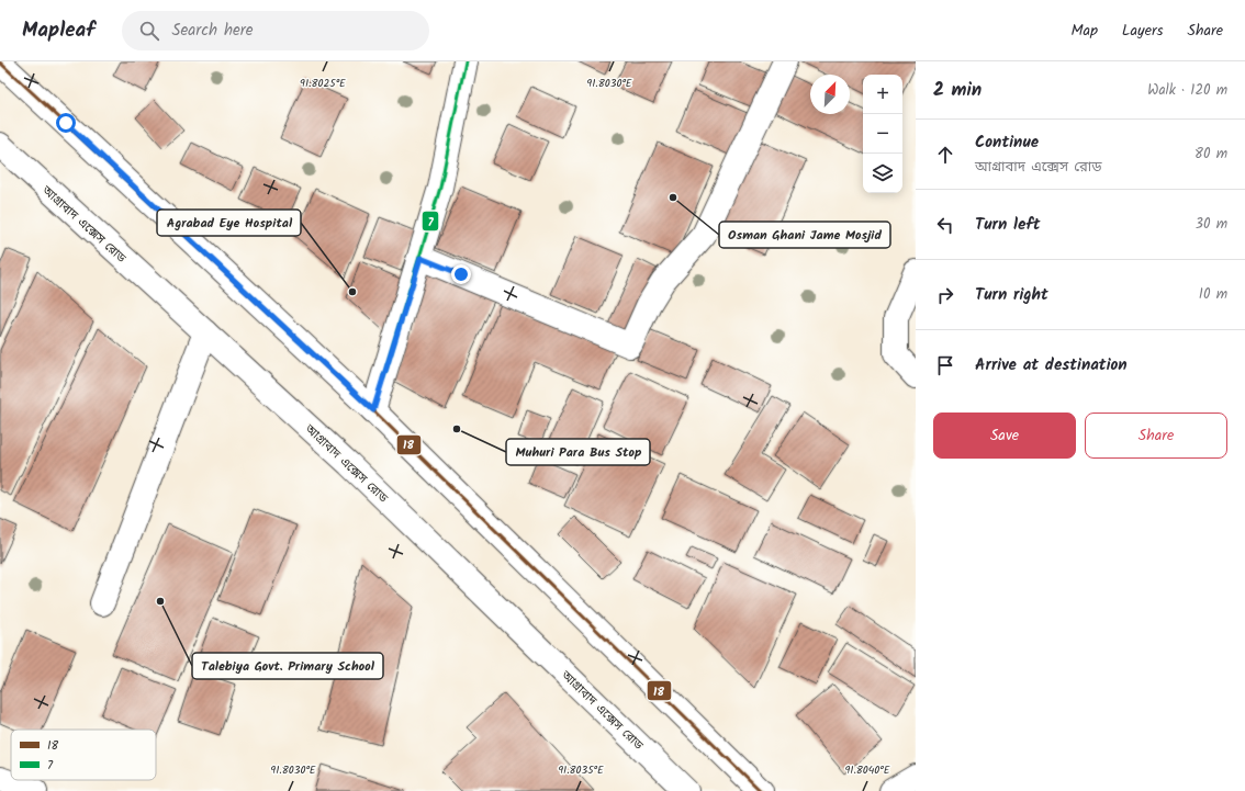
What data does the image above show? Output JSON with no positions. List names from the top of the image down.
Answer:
{
  "streets": {
    "main road": ["আগ্রাবাদ এক্সেস রোড"]
  },
  "places": [
    "Osman Ghani Jame Mosjid",
    "Agrabad Eye Hospital",
    "Muhuri Para Bus Stop",
    "Talebiya Govt. Primary School"
  ],
  "lines": ["transit line 7", "transit line 18"],
  "legend": ["18", "7"],
  "north": "top right",
  "page": {
    "header": "Mapleaf",
    "search": "Search here",
    "nav": ["Map", "Layers", "Share"],
    "heading": ["2 min", "Walk · 120 m"],
    "map_buttons": ["+", "−"],
    "list": [
      ["Continue", "আগ্রাবাদ এক্সেস রোড", "80 m"],
      ["Turn left", "30 m"],
      ["Turn right", "10 m"],
      "Arrive at destination"
    ],
    "buttons": ["Save", "Share"]
  },
  "coordinates": [
    "91.8030°E",
    "91.8025°E",
    "91.8035°E",
    "91.8040°E"
  ]
}
